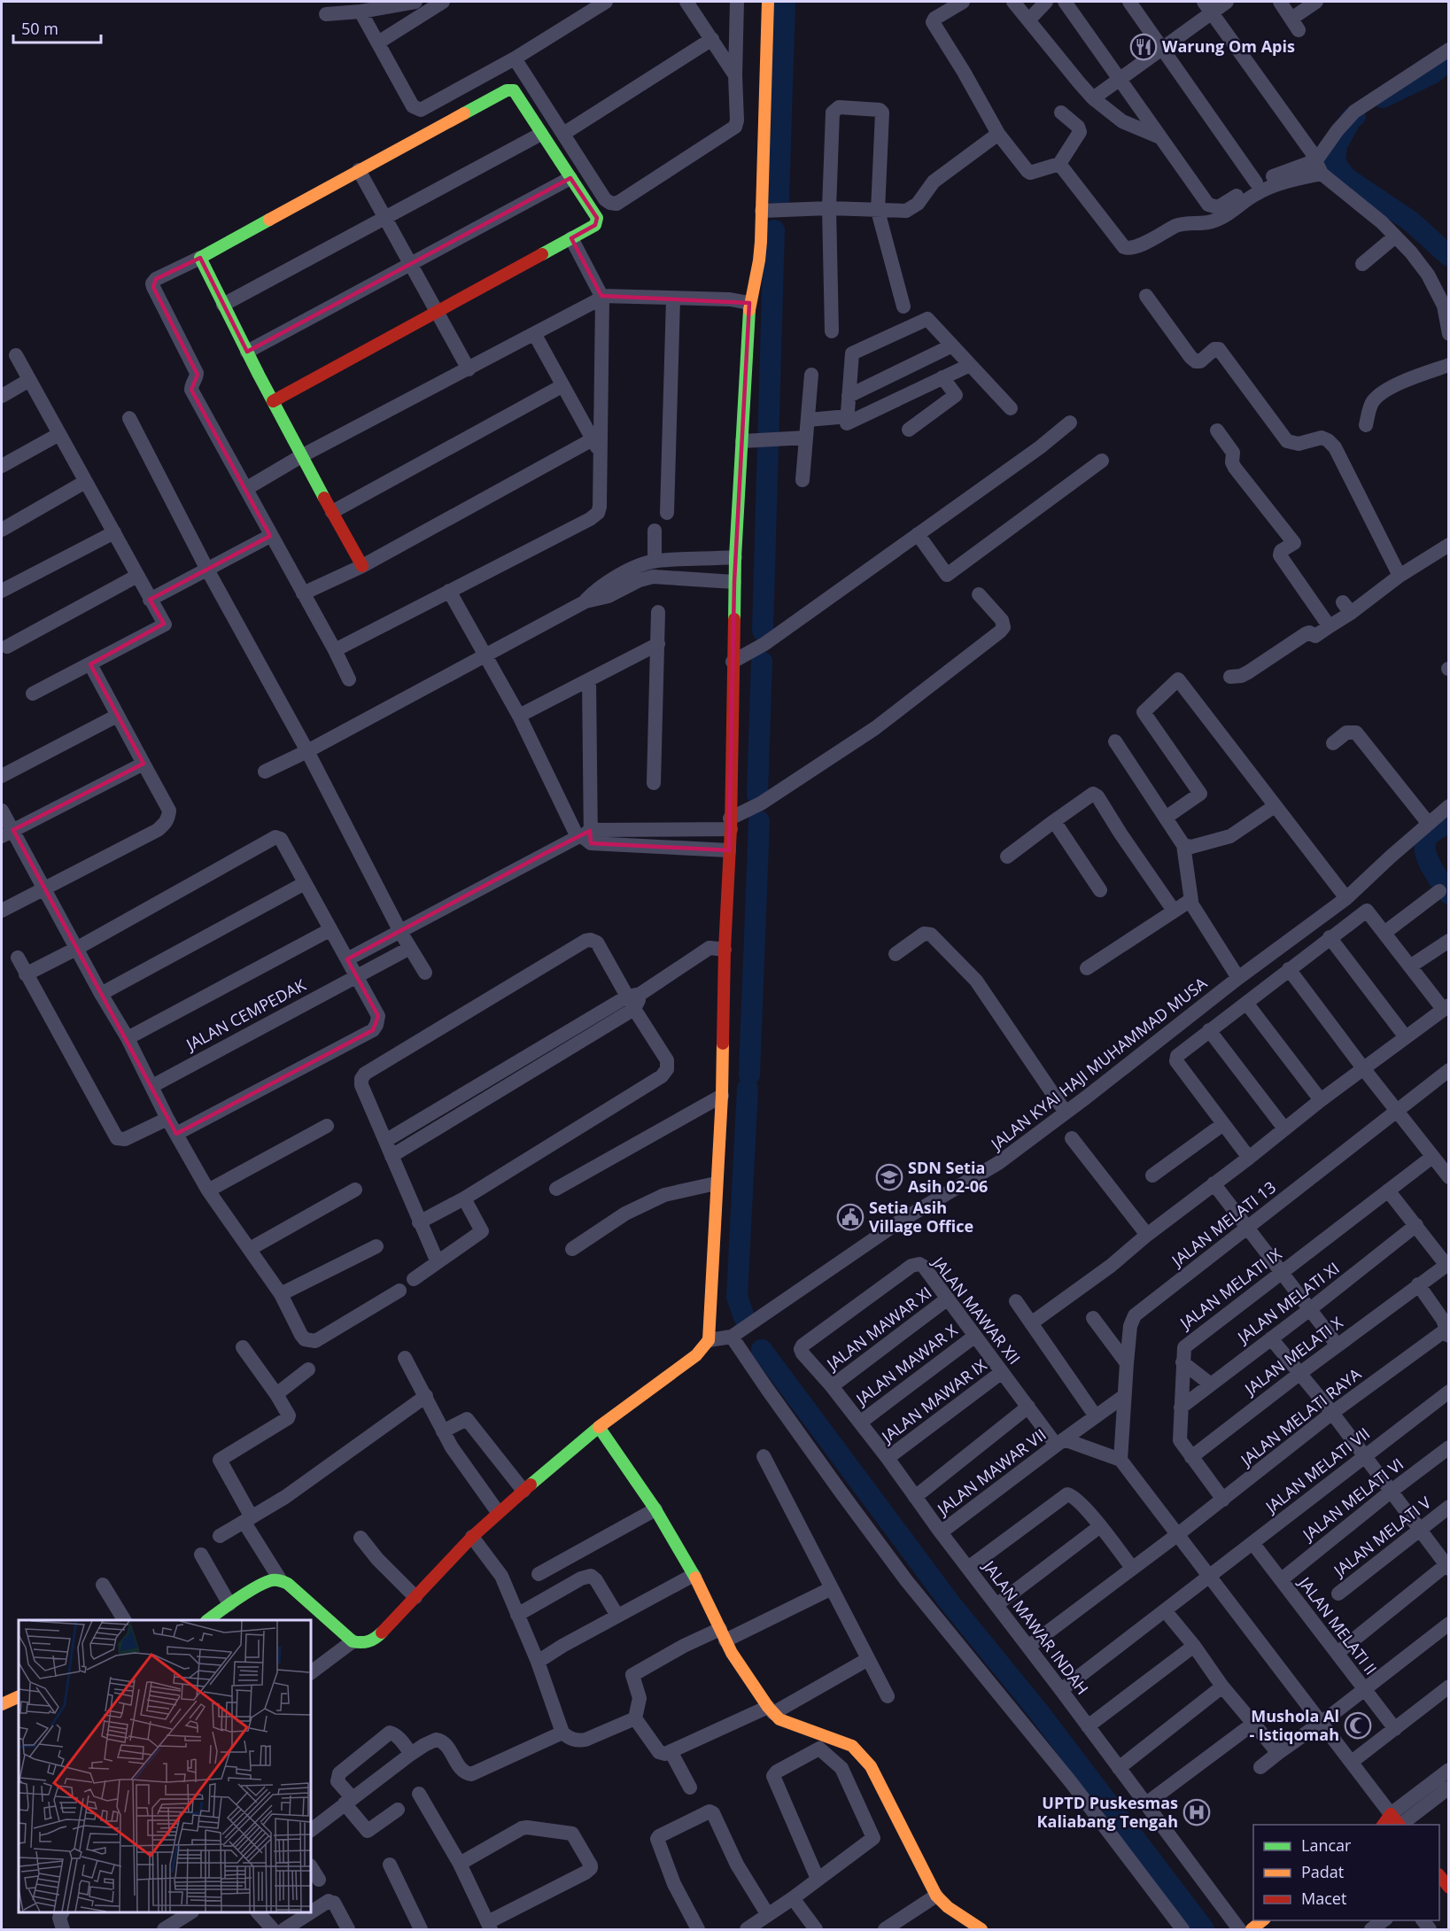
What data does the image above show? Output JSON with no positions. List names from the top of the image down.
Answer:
{
  "streets": {
    "street": [
      "JALAN CEMPEDAK",
      "JALAN KYAI HAJI MUHAMMAD MUSA",
      "JALAN MELATI 13",
      "JALAN MELATI IX",
      "JALAN MELATI XI",
      "JALAN MAWAR XII",
      "JALAN MAWAR XI",
      "JALAN MELATI X",
      "JALAN MAWAR X",
      "JALAN MAWAR IX",
      "JALAN MELATI RAYA",
      "JALAN MELATI VII",
      "JALAN MAWAR VII",
      "JALAN MELATI VI",
      "JALAN MELATI V",
      "JALAN MELATI II",
      "JALAN MAWAR INDAH"
    ]
  },
  "crossings": [
    ["JALAN MELATI 13", "JALAN MAWAR VII"],
    ["JALAN MELATI IX", "JALAN MELATI XI"],
    ["JALAN MELATI IX", "JALAN MELATI X"],
    ["JALAN MELATI IX", "JALAN MELATI RAYA"],
    ["JALAN MAWAR XII", "JALAN MAWAR XI"],
    ["JALAN MAWAR XII", "JALAN MAWAR X"],
    ["JALAN MAWAR XII", "JALAN MAWAR IX"],
    ["JALAN MAWAR XII", "JALAN MAWAR VII"],
    ["JALAN MAWAR XII", "JALAN MAWAR INDAH"],
    ["JALAN MAWAR XI", "JALAN MAWAR INDAH"],
    ["JALAN MAWAR X", "JALAN MAWAR INDAH"],
    ["JALAN MAWAR IX", "JALAN MAWAR INDAH"],
    ["JALAN MELATI RAYA", "JALAN MAWAR INDAH"],
    ["JALAN MELATI VII", "JALAN MELATI II"],
    ["JALAN MAWAR VII", "JALAN MAWAR INDAH"],
    ["JALAN MELATI VI", "JALAN MELATI II"]
  ],
  "places": {
    "restaurant": ["Warung Om Apis"],
    "school or university": ["SDN Setia Asih 02-06"],
    "public building": ["Setia Asih Village Office"],
    "mosque": ["Mushola Al - Istiqomah"],
    "hospital": ["UPTD Puskesmas Kaliabang Tengah"]
  },
  "legend": ["Lancar", "Padat", "Macet"],
  "scale_bar": "50 m"
}
